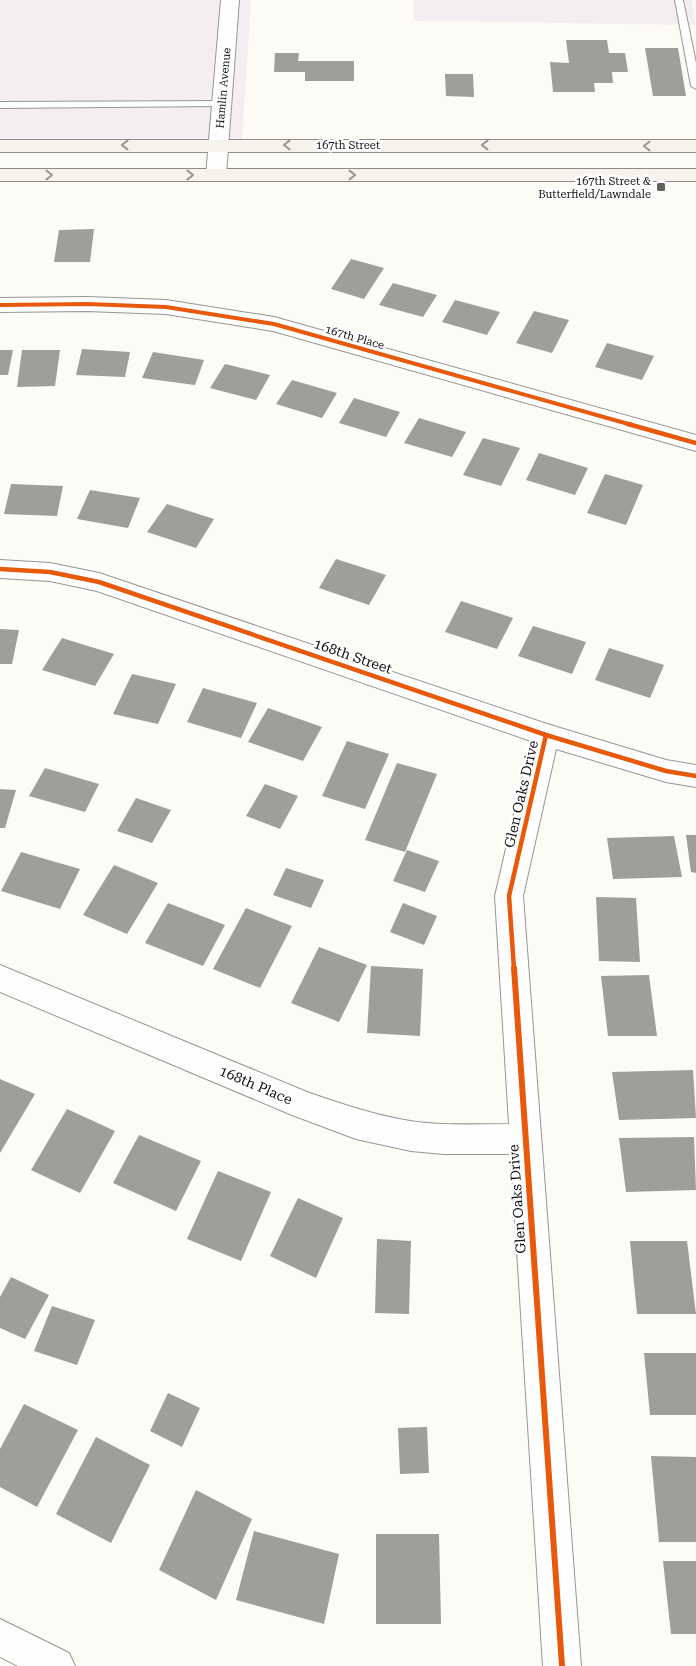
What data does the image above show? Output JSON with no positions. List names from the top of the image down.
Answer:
{
  "streets": {
    "main road": ["167th Street"],
    "street": [
      "Hamlin Avenue",
      "167th Place",
      "168th Street",
      "Glen Oaks Drive",
      "168th Place"
    ]
  },
  "crossings": [
    ["Hamlin Avenue", "167th Street"],
    ["168th Street", "Glen Oaks Drive"],
    ["Glen Oaks Drive", "168th Place"]
  ],
  "places": {
    "transit": ["167th Street & Butterfield/Lawndale"]
  }
}
